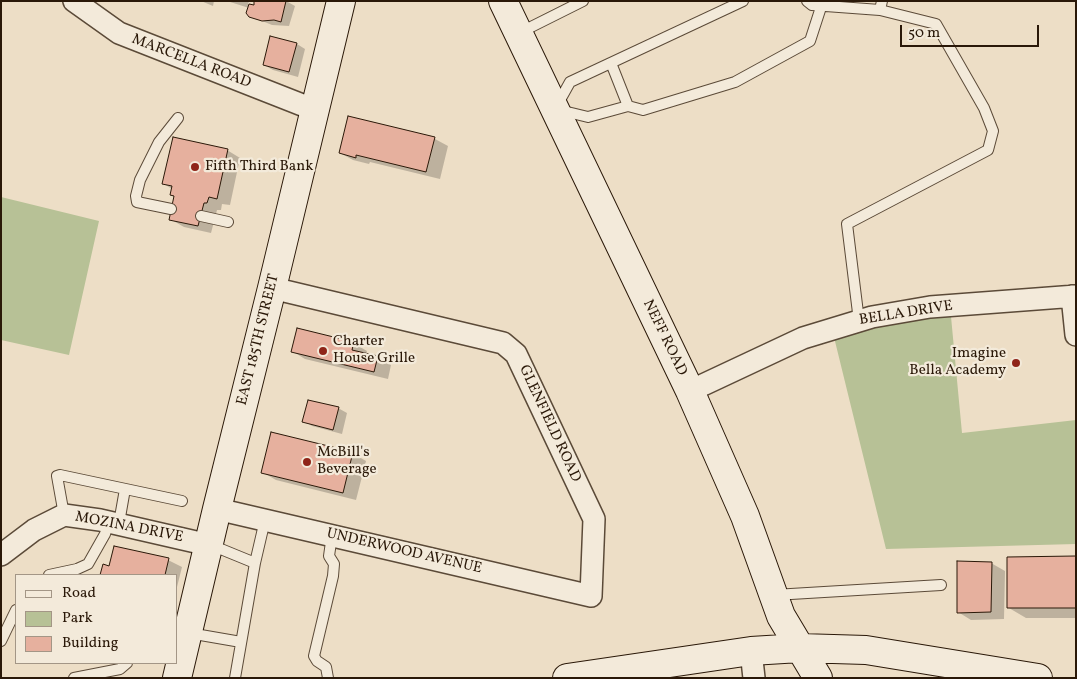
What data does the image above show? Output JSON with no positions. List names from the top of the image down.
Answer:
{
  "streets": {
    "street": [
      "MARCELLA ROAD",
      "BELLA DRIVE",
      "NEFF ROAD",
      "EAST 185TH STREET",
      "GLENFIELD ROAD",
      "MOZINA DRIVE",
      "UNDERWOOD AVENUE"
    ]
  },
  "crossings": [
    ["MARCELLA ROAD", "EAST 185TH STREET"],
    ["BELLA DRIVE", "NEFF ROAD"],
    ["EAST 185TH STREET", "GLENFIELD ROAD"],
    ["EAST 185TH STREET", "MOZINA DRIVE"],
    ["EAST 185TH STREET", "UNDERWOOD AVENUE"],
    ["GLENFIELD ROAD", "UNDERWOOD AVENUE"]
  ],
  "places": [
    "Fifth Third Bank",
    "Charter House Grille",
    "Imagine Bella Academy",
    "McBill's Beverage"
  ],
  "legend": ["Road", "Park", "Building"],
  "scale_bar": "50 m"
}
